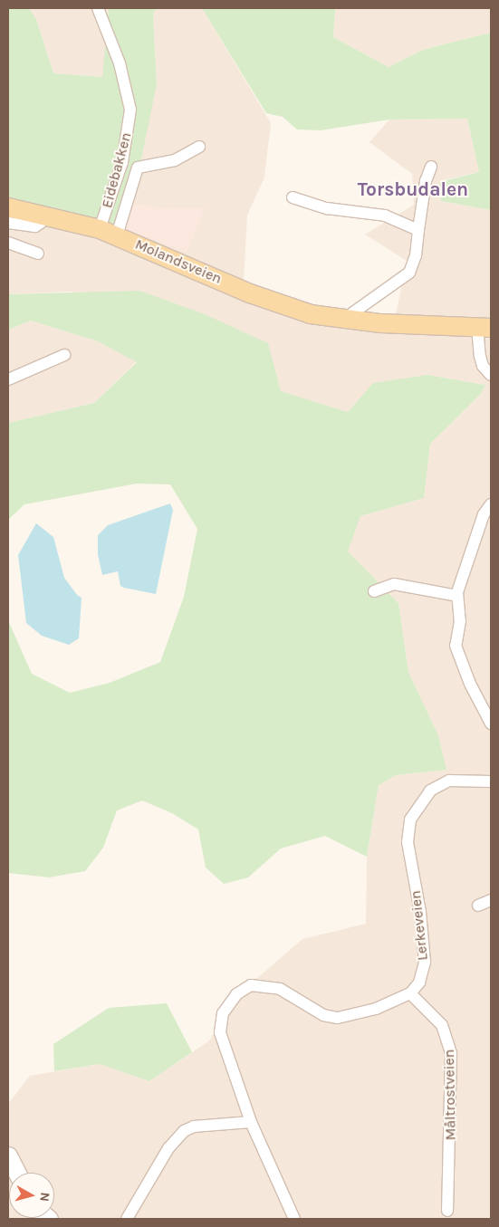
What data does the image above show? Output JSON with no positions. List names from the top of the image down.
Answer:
{
  "streets": {
    "main road": ["Molandsveien"],
    "street": ["Eidebakken", "Lerkeveien", "Måltrostveien"]
  },
  "crossings": [
    ["Eidebakken", "Molandsveien"],
    ["Lerkeveien", "Måltrostveien"]
  ],
  "districts": ["Torsbudalen"],
  "north": "right"
}
